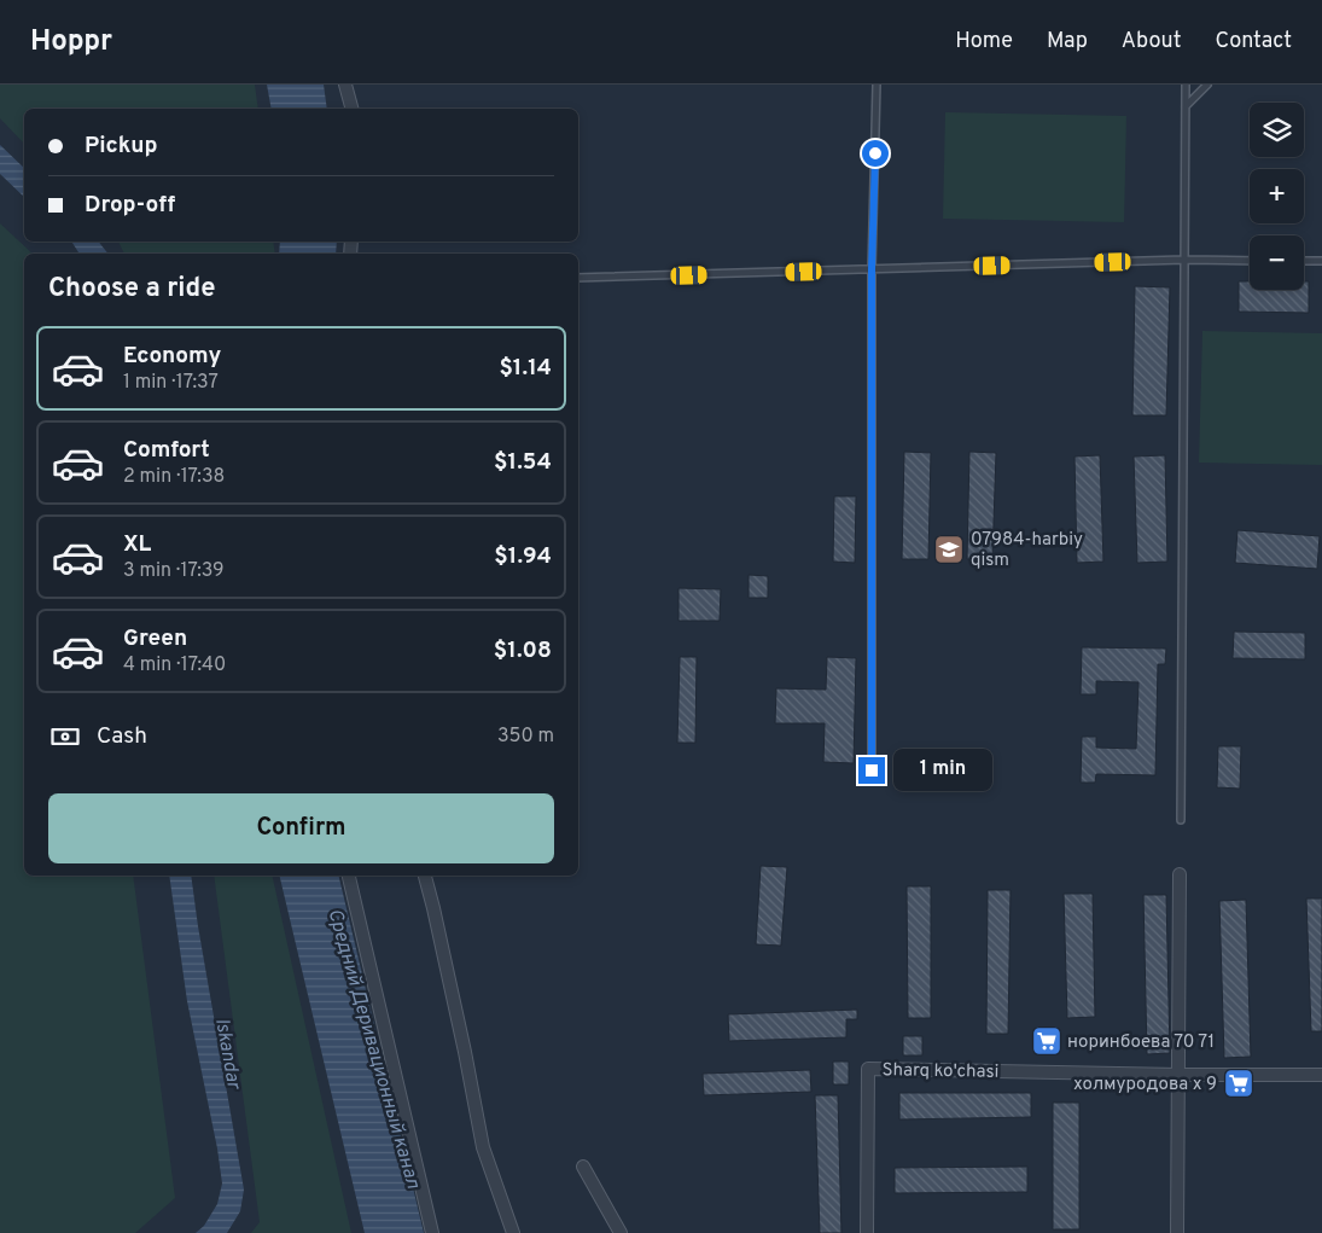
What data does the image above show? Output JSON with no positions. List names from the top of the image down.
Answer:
{
  "streets": {
    "street": ["Sharq ko'chasi"]
  },
  "water": ["Средний Деривационный канал", "Iskandar"],
  "places": {
    "school or university": ["07984-harbiy qism"],
    "supermarket": ["норинбоева 70 71", "холмуродова х 9"]
  },
  "page": {
    "header": "Hoppr",
    "nav": [
      "Home",
      "Map",
      "About",
      "Contact"
    ],
    "map_buttons": ["+", "−"],
    "banner": ["Pickup", "Drop-off"],
    "heading": "Choose a ride",
    "list": [
      {
        "name": "Economy",
        "note": "1 min · 17:37",
        "value": "$1.14"
      },
      {
        "name": "Comfort",
        "note": "2 min · 17:38",
        "value": "$1.54"
      },
      {
        "name": "XL",
        "note": "3 min · 17:39",
        "value": "$1.94"
      },
      {
        "name": "Green",
        "note": "4 min · 17:40",
        "value": "$1.08"
      }
    ],
    "pay": ["Cash", "350 m"],
    "bubble": "1 min",
    "buttons": "Confirm"
  }
}
